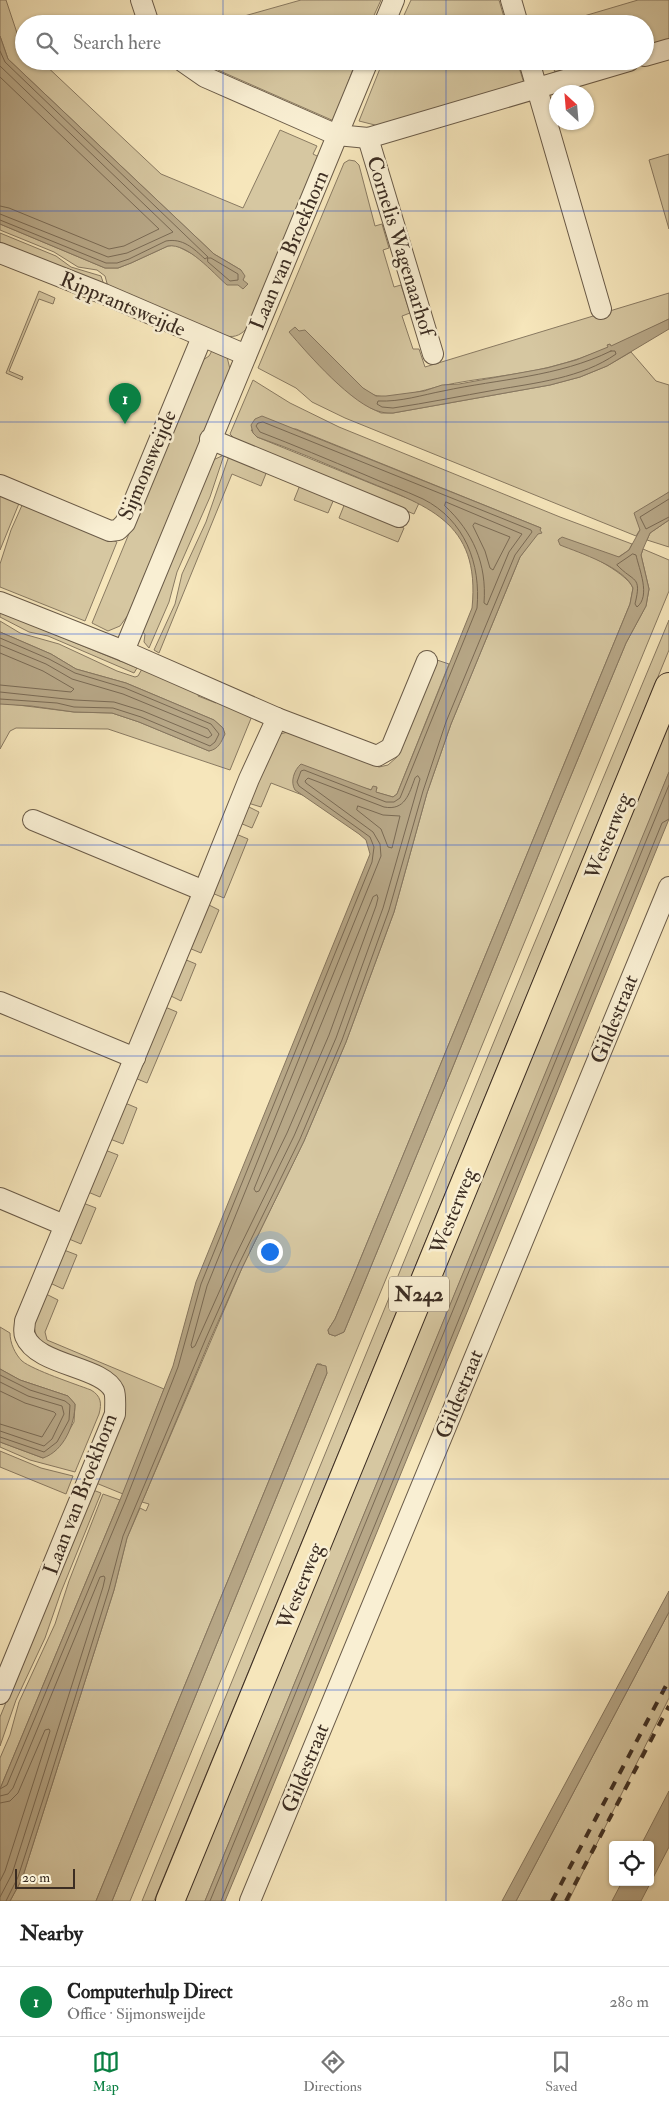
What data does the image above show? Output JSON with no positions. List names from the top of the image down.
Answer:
{
  "streets": {
    "main road": ["Westerweg", "N242"],
    "street": [
      "Cornelis Wagenaarhof",
      "Laan van Broekhorn",
      "Ripprantsweijde",
      "Sijmonsweijde",
      "Gildestraat"
    ]
  },
  "crossings": [
    ["Cornelis Wagenaarhof", "Laan van Broekhorn"],
    ["Laan van Broekhorn", "Ripprantsweijde"],
    ["Ripprantsweijde", "Sijmonsweijde"]
  ],
  "scale_bar": "20 m",
  "north": "top left",
  "page": {
    "search": "Search here",
    "pins": "1",
    "scale": "20 m",
    "heading": "Nearby",
    "list": [
      {
        "mark": "1",
        "name": "Computerhulp Direct",
        "note": "Office · Sijmonsweijde",
        "value": "280 m"
      }
    ],
    "nav": ["Map", "Directions", "Saved"]
  }
}
